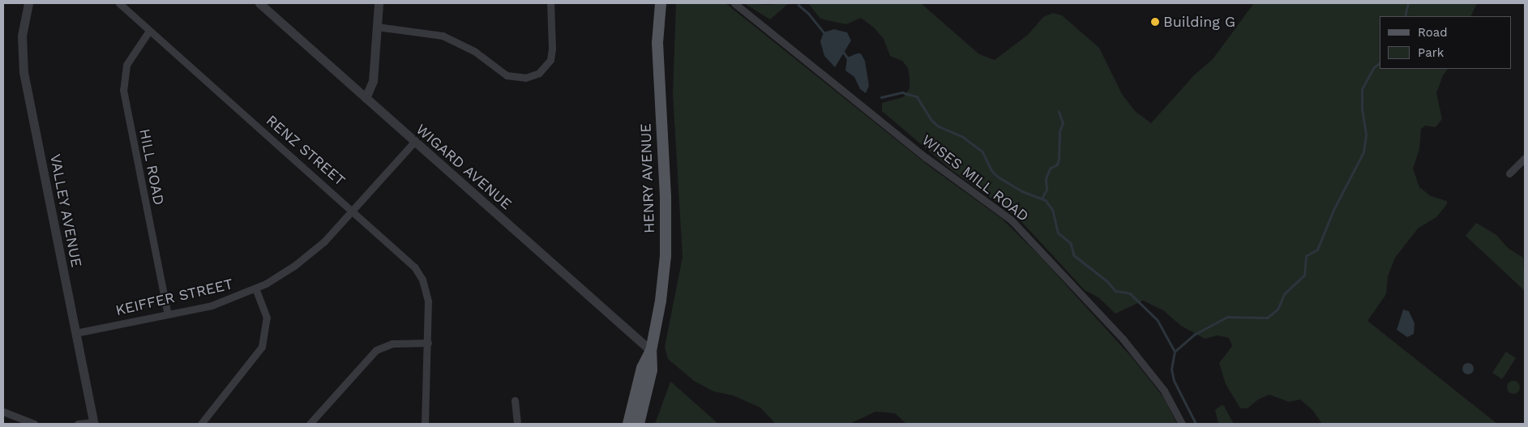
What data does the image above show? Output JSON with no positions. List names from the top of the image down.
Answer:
{
  "streets": {
    "main road": ["HENRY AVENUE"],
    "street": [
      "RENZ STREET",
      "HILL ROAD",
      "WIGARD AVENUE",
      "WISES MILL ROAD",
      "VALLEY AVENUE",
      "KEIFFER STREET"
    ]
  },
  "crossings": [
    ["RENZ STREET", "HILL ROAD"],
    ["RENZ STREET", "KEIFFER STREET"],
    ["HILL ROAD", "KEIFFER STREET"],
    ["WIGARD AVENUE", "HENRY AVENUE"],
    ["WIGARD AVENUE", "KEIFFER STREET"],
    ["VALLEY AVENUE", "KEIFFER STREET"]
  ],
  "places": ["Building G"],
  "legend": ["Road", "Park"]
}
